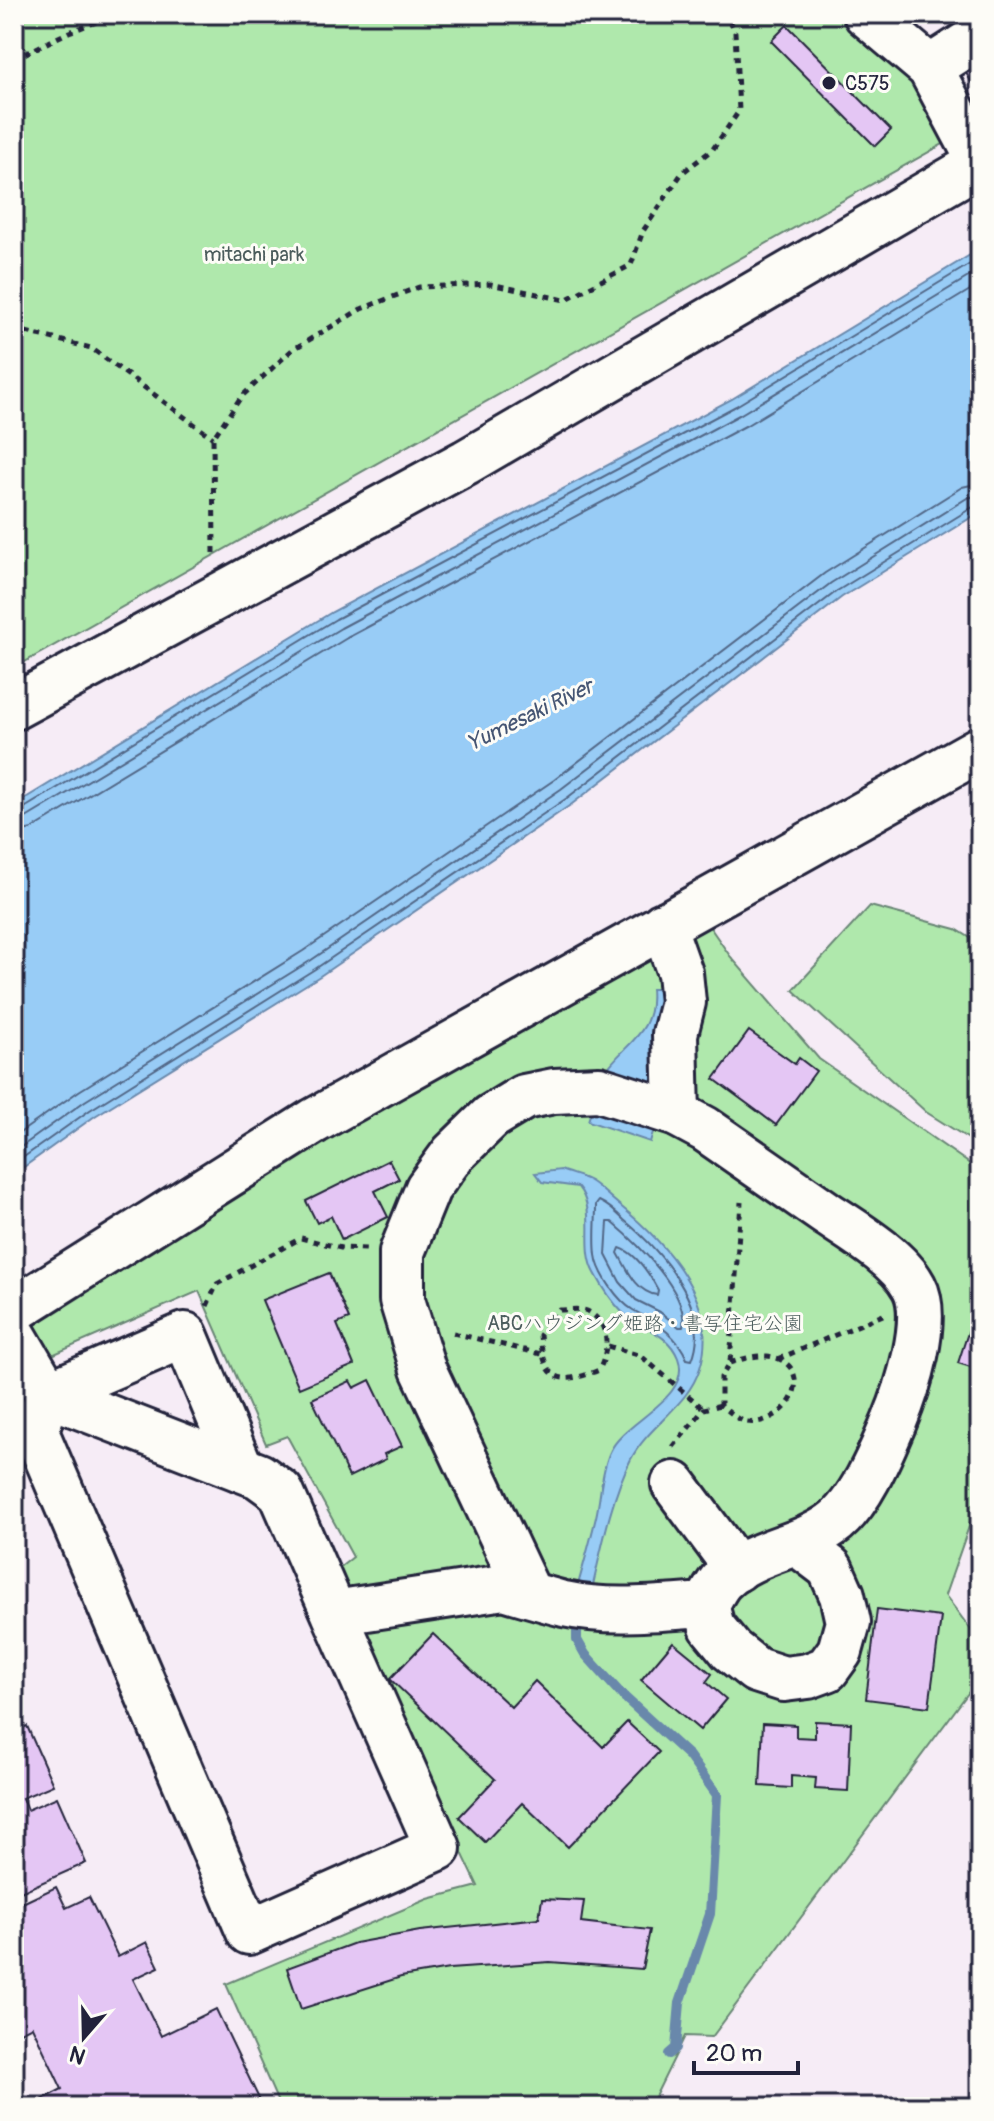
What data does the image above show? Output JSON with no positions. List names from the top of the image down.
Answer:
{
  "water": ["Yumesaki River"],
  "parks": ["mitachi park", "ABCハウジング姫路・書写住宅公園"],
  "places": ["C575"],
  "scale_bar": "20 m",
  "north": "bottom"
}
